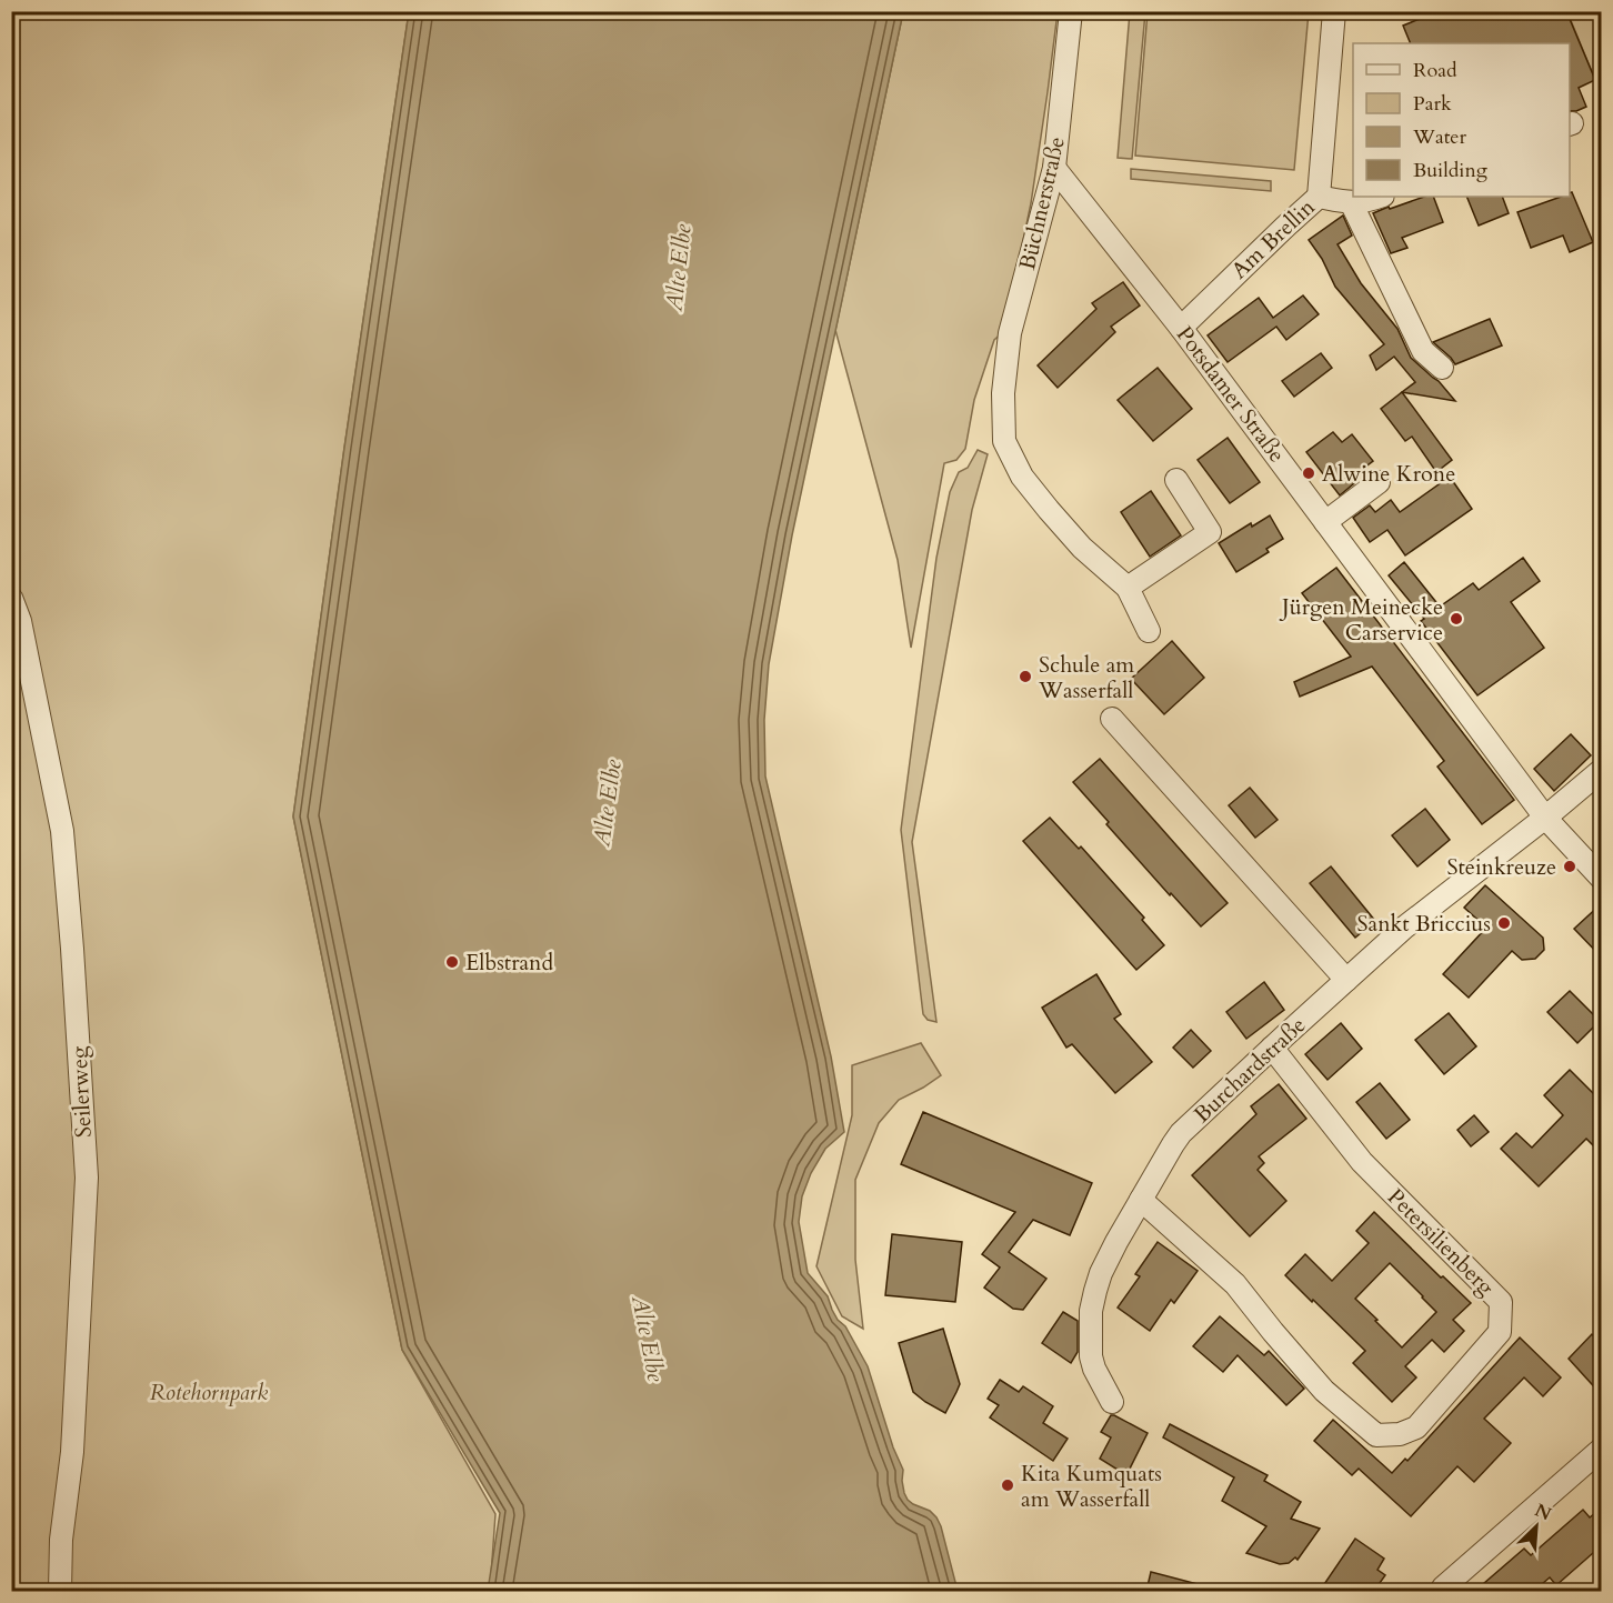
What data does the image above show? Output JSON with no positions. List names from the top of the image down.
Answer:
{
  "streets": {
    "street": [
      "Büchnerstraße",
      "Am Brellin",
      "Potsdamer Straße",
      "Burchardstraße",
      "Seilerweg",
      "Petersilienberg"
    ]
  },
  "crossings": [
    ["Büchnerstraße", "Potsdamer Straße"],
    ["Am Brellin", "Potsdamer Straße"],
    ["Potsdamer Straße", "Burchardstraße"],
    ["Burchardstraße", "Petersilienberg"]
  ],
  "water": ["Alte Elbe"],
  "parks": ["Rotehornpark"],
  "places": [
    "Alwine Krone",
    "Jürgen Meinecke Carservice",
    "Schule am Wasserfall",
    "Steinkreuze",
    "Sankt Briccius",
    "Elbstrand",
    "Kita Kumquats am Wasserfall"
  ],
  "legend": [
    "Road",
    "Park",
    "Water",
    "Building"
  ],
  "north": "top right"
}
